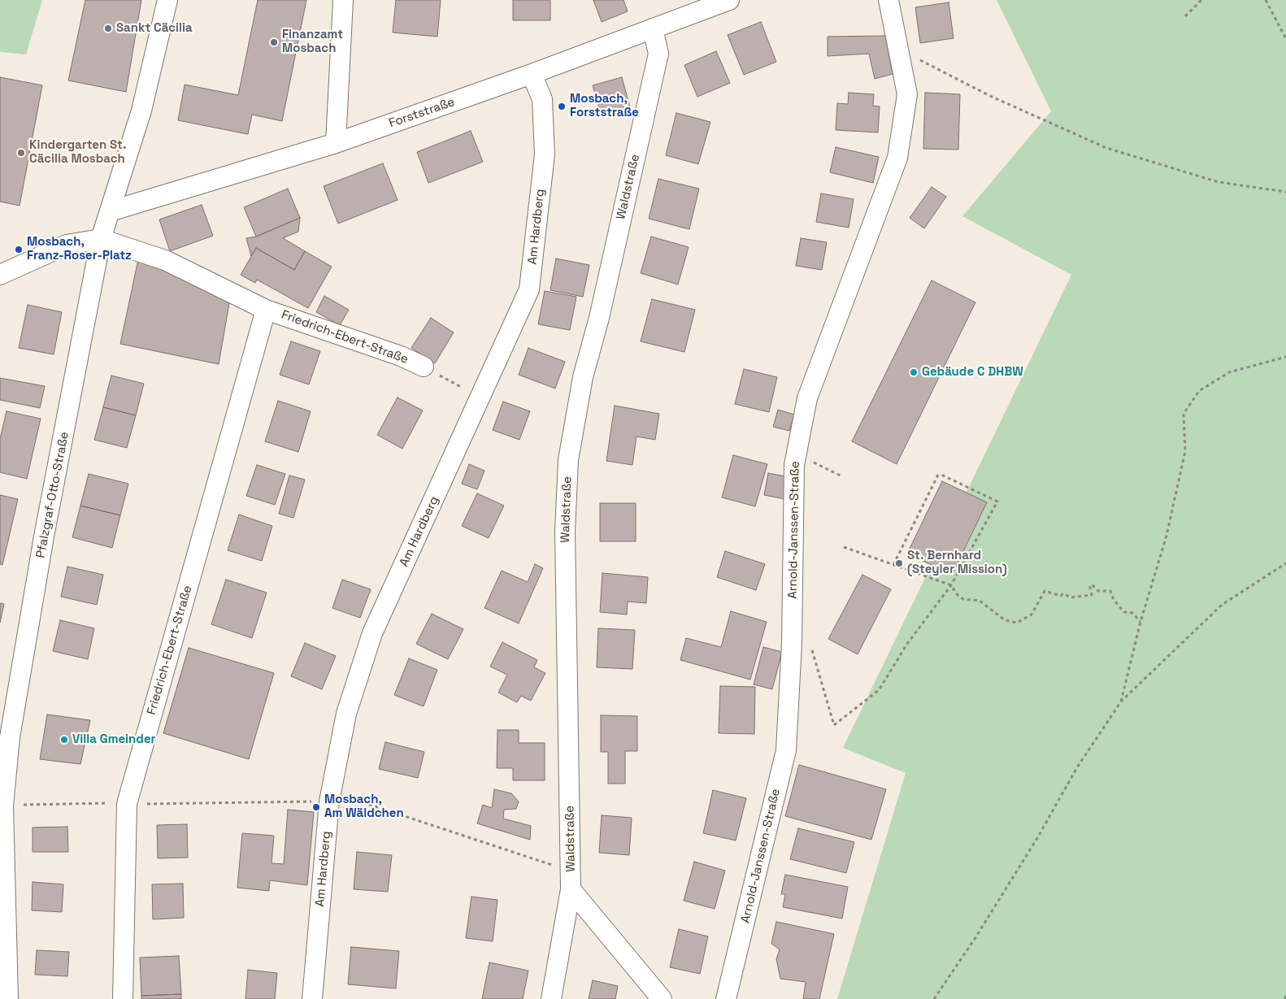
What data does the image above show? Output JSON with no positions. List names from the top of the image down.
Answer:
{
  "streets": {
    "street": [
      "Forststraße",
      "Waldstraße",
      "Am Hardberg",
      "Friedrich-Ebert-Straße",
      "Pfalzgraf-Otto-Straße",
      "Arnold-Janssen-Straße"
    ]
  },
  "crossings": [
    ["Forststraße", "Waldstraße"],
    ["Forststraße", "Am Hardberg"],
    ["Forststraße", "Pfalzgraf-Otto-Straße"],
    ["Friedrich-Ebert-Straße", "Pfalzgraf-Otto-Straße"]
  ],
  "places": [
    "Sankt Cäcilia",
    "Finanzamt Mosbach",
    "Mosbach, Forststraße",
    "Kindergarten St. Cäcilia Mosbach",
    "Mosbach, Franz-Roser-Platz",
    "Gebäude C DHBW",
    "St. Bernhard (Steyler Mission)",
    "Villa Gmeinder",
    "Mosbach, Am Wäldchen"
  ]
}
